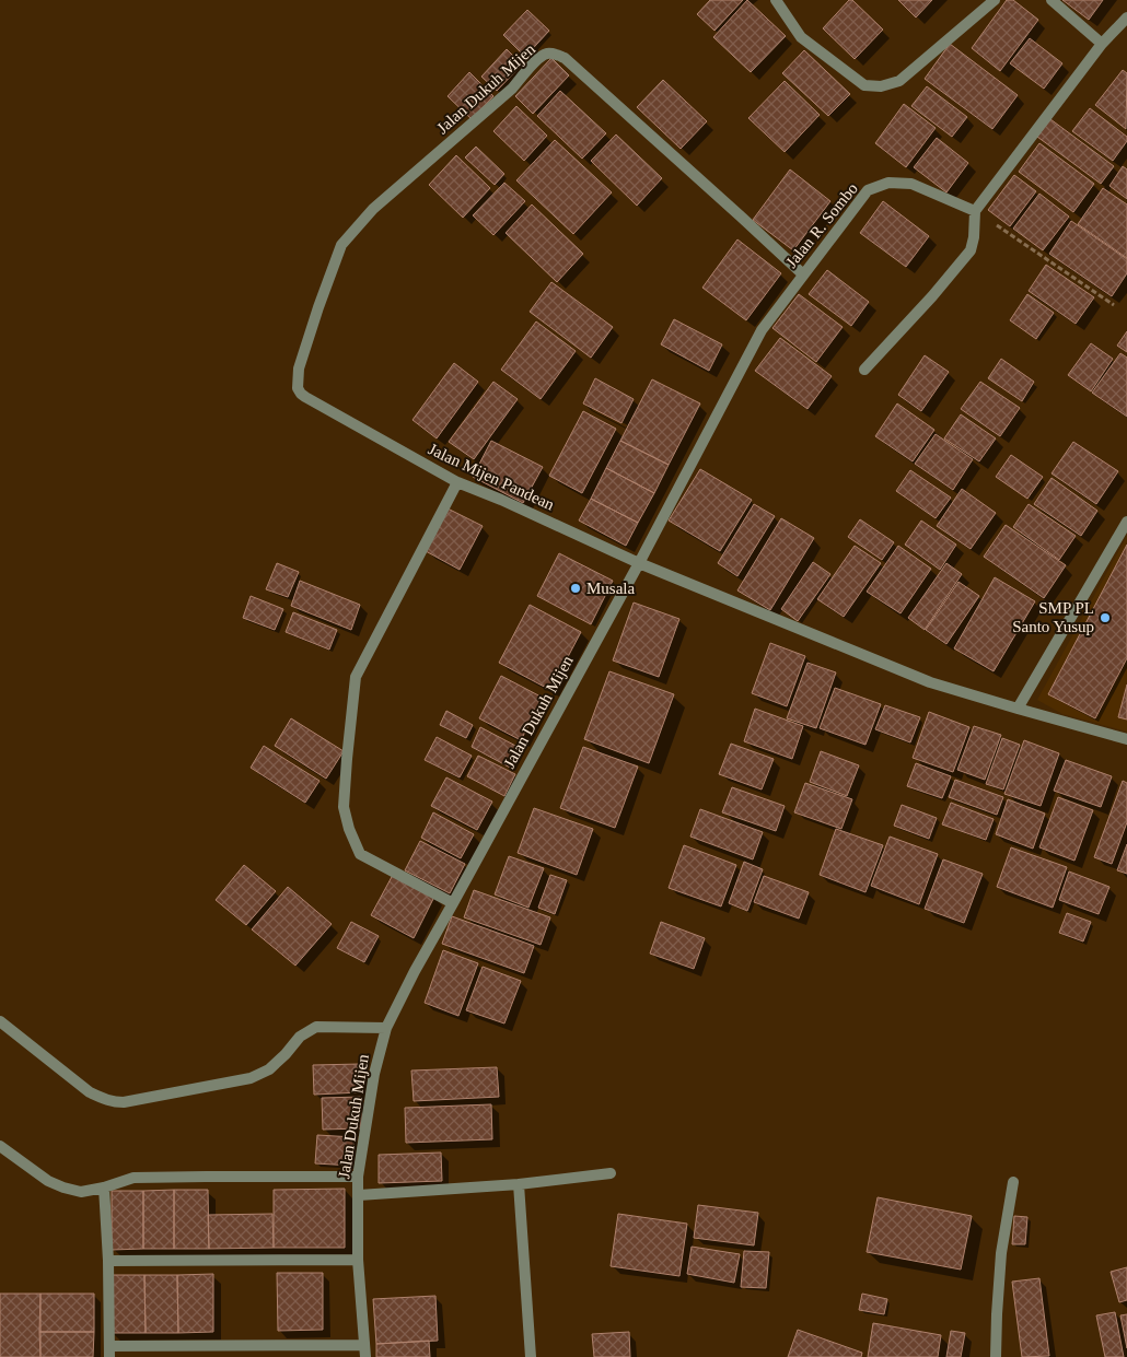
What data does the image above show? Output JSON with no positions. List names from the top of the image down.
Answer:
{
  "streets": {
    "street": ["Jalan Dukuh Mijen", "Jalan R. Sombo", "Jalan Mijen Pandean"]
  },
  "crossings": [
    ["Jalan Dukuh Mijen", "Jalan R. Sombo"],
    ["Jalan Dukuh Mijen", "Jalan Mijen Pandean"],
    ["Jalan R. Sombo", "Jalan Mijen Pandean"]
  ],
  "places": ["Musala", "SMP PL Santo Yusup"]
}
